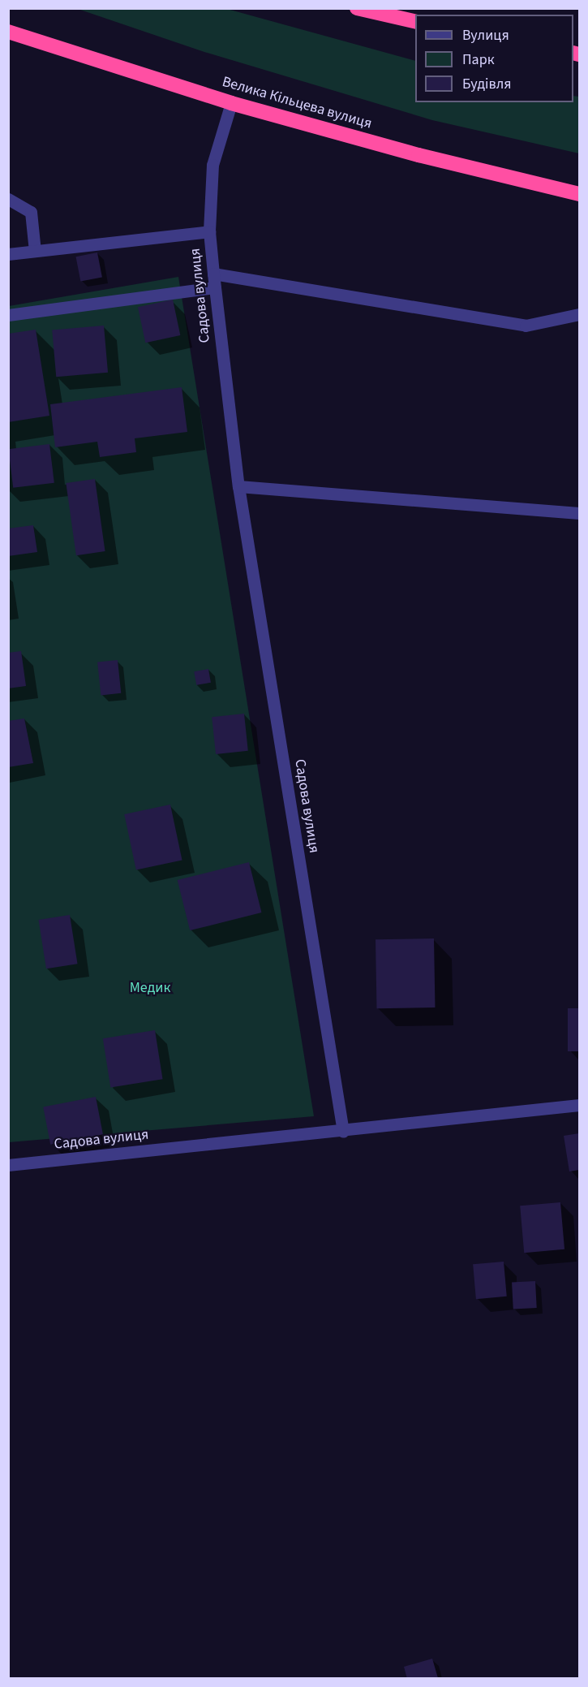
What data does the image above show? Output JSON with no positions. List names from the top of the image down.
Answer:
{
  "streets": {
    "highway": ["Велика Кільцева вулиця"],
    "street": ["Садова вулиця"]
  },
  "crossings": [
    ["Велика Кільцева вулиця", "Садова вулиця"]
  ],
  "parks": ["Медик"],
  "legend": ["Вулиця", "Парк", "Будівля"]
}
